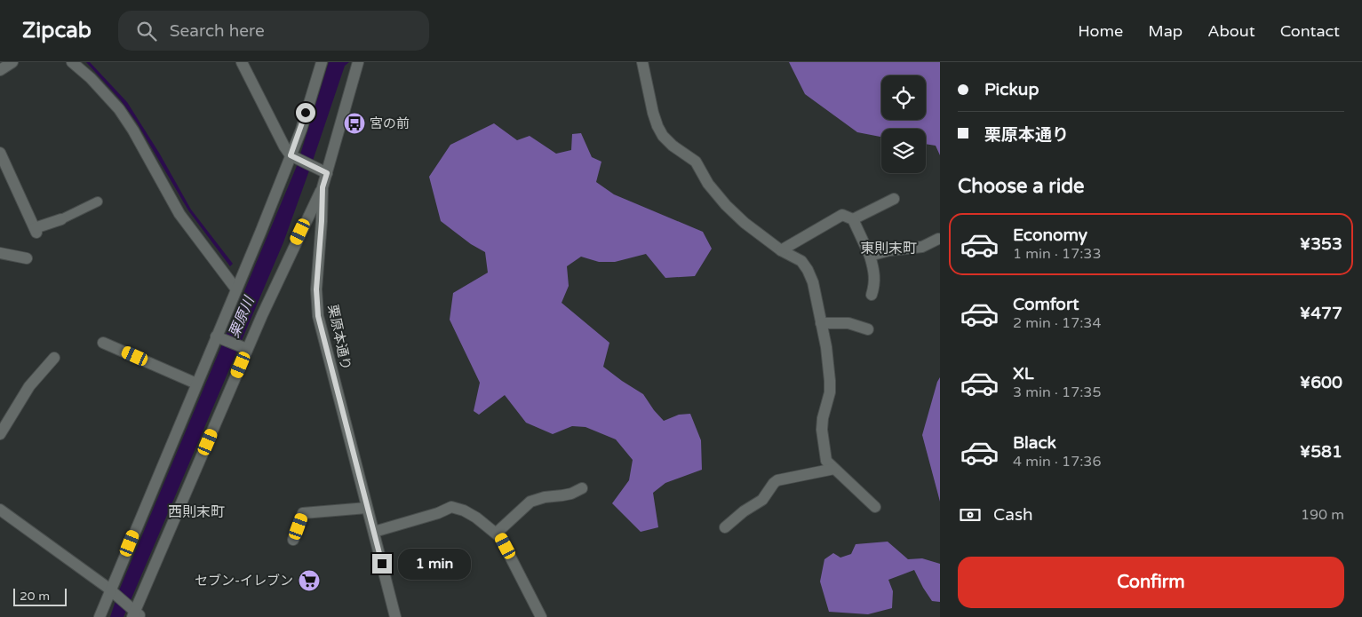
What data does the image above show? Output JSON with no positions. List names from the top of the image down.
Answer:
{
  "streets": {
    "street": ["栗原本通り"]
  },
  "districts": ["東則末町", "西則末町"],
  "water": ["栗原川"],
  "places": {
    "bus stop": ["宮の前"],
    "supermarket": ["セブン-イレブン"]
  },
  "scale_bar": "20 m",
  "page": {
    "header": "Zipcab",
    "search": "Search here",
    "nav": [
      "Home",
      "Map",
      "About",
      "Contact"
    ],
    "banner": ["Pickup", "栗原本通り"],
    "heading": "Choose a ride",
    "list": [
      {
        "name": "Economy",
        "note": "1 min · 17:33",
        "value": "¥353"
      },
      {
        "name": "Comfort",
        "note": "2 min · 17:34",
        "value": "¥477"
      },
      {
        "name": "XL",
        "note": "3 min · 17:35",
        "value": "¥600"
      },
      {
        "name": "Black",
        "note": "4 min · 17:36",
        "value": "¥581"
      }
    ],
    "pay": ["Cash", "190 m"],
    "buttons": "Confirm",
    "bubble": "1 min",
    "scale": "20 m"
  }
}
